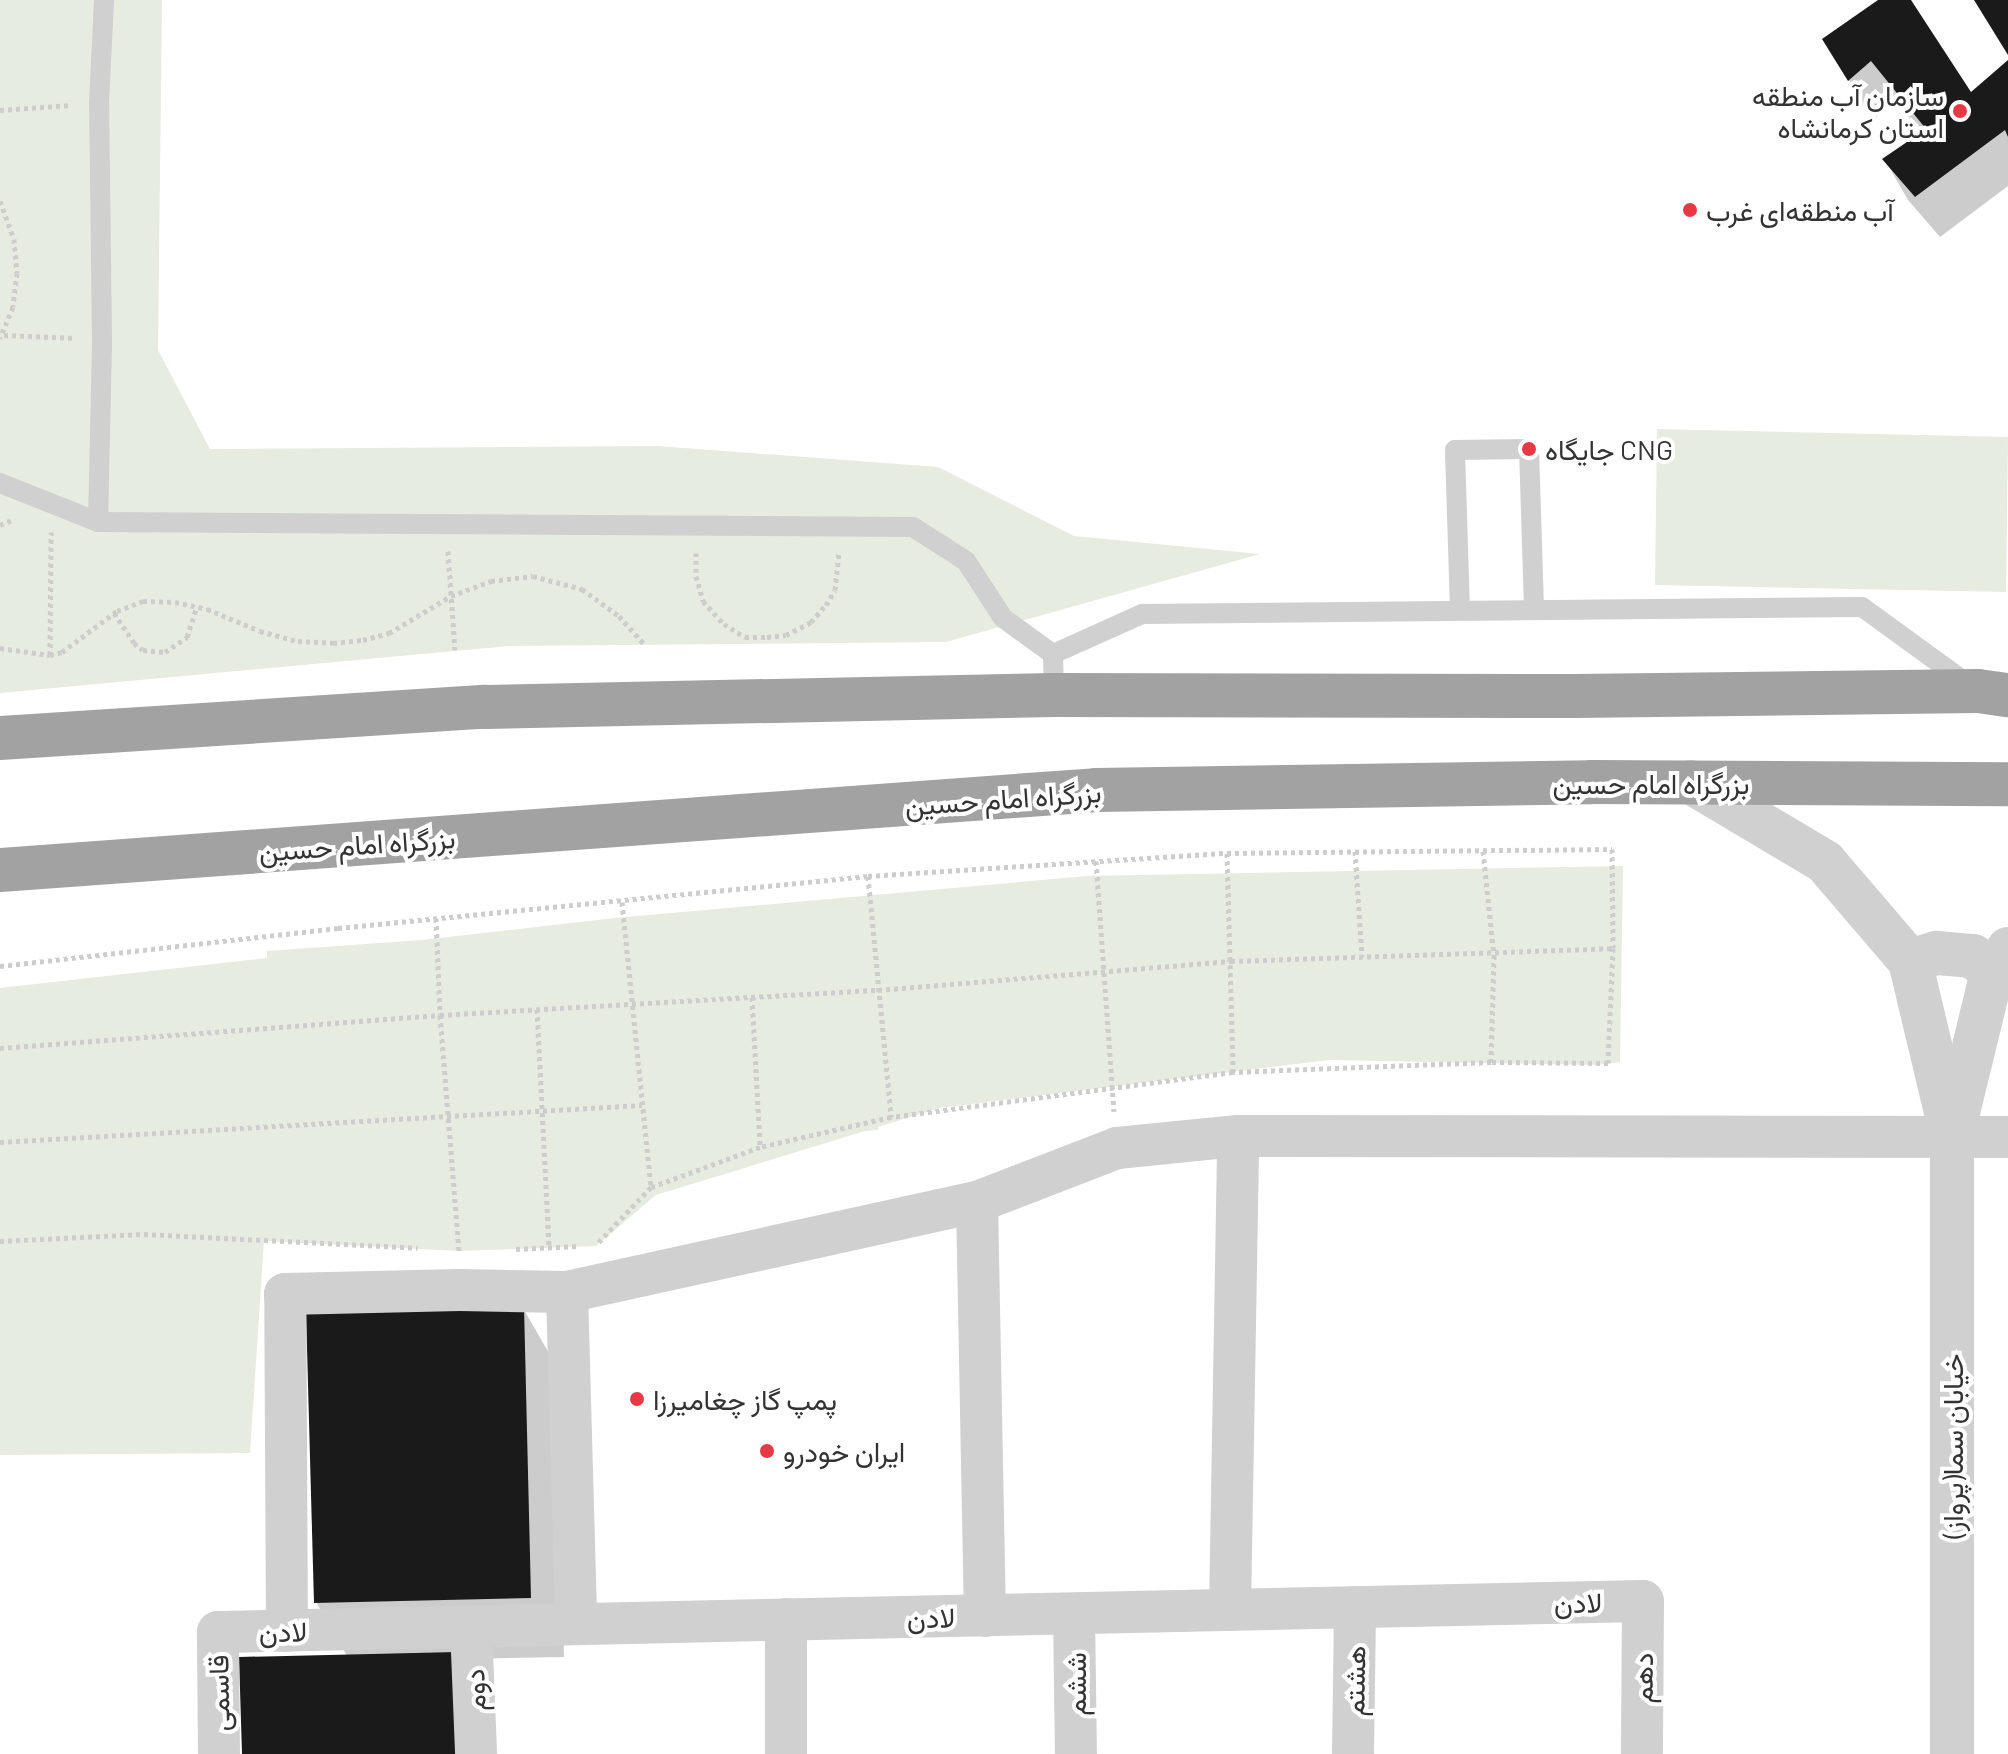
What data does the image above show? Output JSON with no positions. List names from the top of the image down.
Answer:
{
  "streets": {
    "highway": ["بزرگراه امام حسین"],
    "street": [
      "خیابان سما(پرواز)",
      "لادن",
      "دهم",
      "هشتم",
      "ششم",
      "دوم",
      "قاسمی"
    ]
  },
  "crossings": [
    ["لادن", "دهم"],
    ["لادن", "هشتم"],
    ["لادن", "ششم"],
    ["لادن", "دوم"],
    ["لادن", "قاسمی"]
  ],
  "places": [
    "سازمان آب منطقه استان کرمانشاه",
    "آب منطقه‌ای غرب",
    "جایگاه CNG",
    "پمپ گاز چغامیرزا",
    "ایران خودرو"
  ]
}
